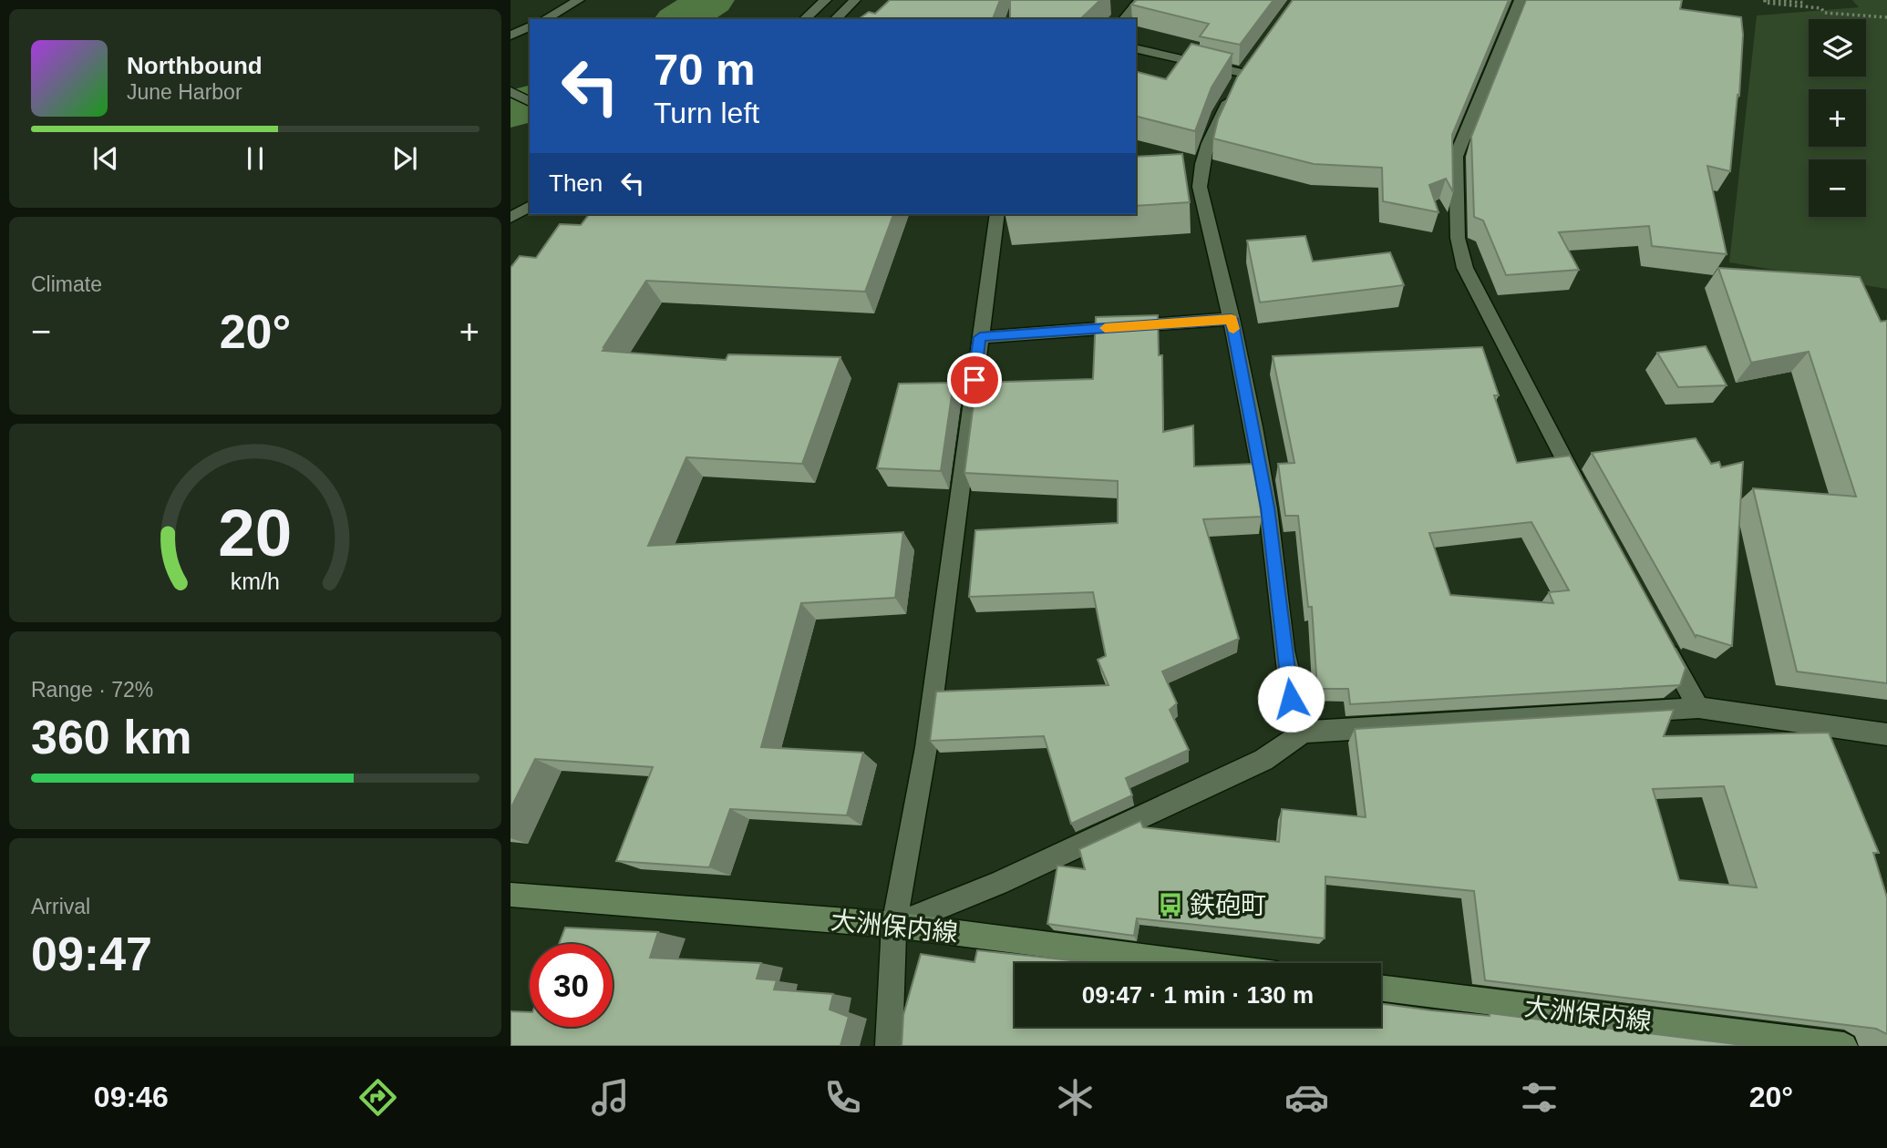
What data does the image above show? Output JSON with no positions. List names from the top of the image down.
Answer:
{
  "streets": {
    "main road": ["大洲保内線"]
  },
  "places": {
    "bus stop": ["鉄砲町"]
  },
  "page": {
    "map_buttons": ["+", "−"],
    "turn": ["70 m", "Turn left"],
    "song": ["Northbound", "June Harbor"],
    "then": "Then",
    "tile": [
      "Climate",
      ["Range · 72%", "360 km"],
      ["Arrival", "09:47"]
    ],
    "heat": ["−", "20°", "+"],
    "limit": "30",
    "trip": "09:47 · 1 min · 130 m",
    "tabs": ["09:46", "20°"],
    "gauge": ["20", "km/h"]
  }
}
